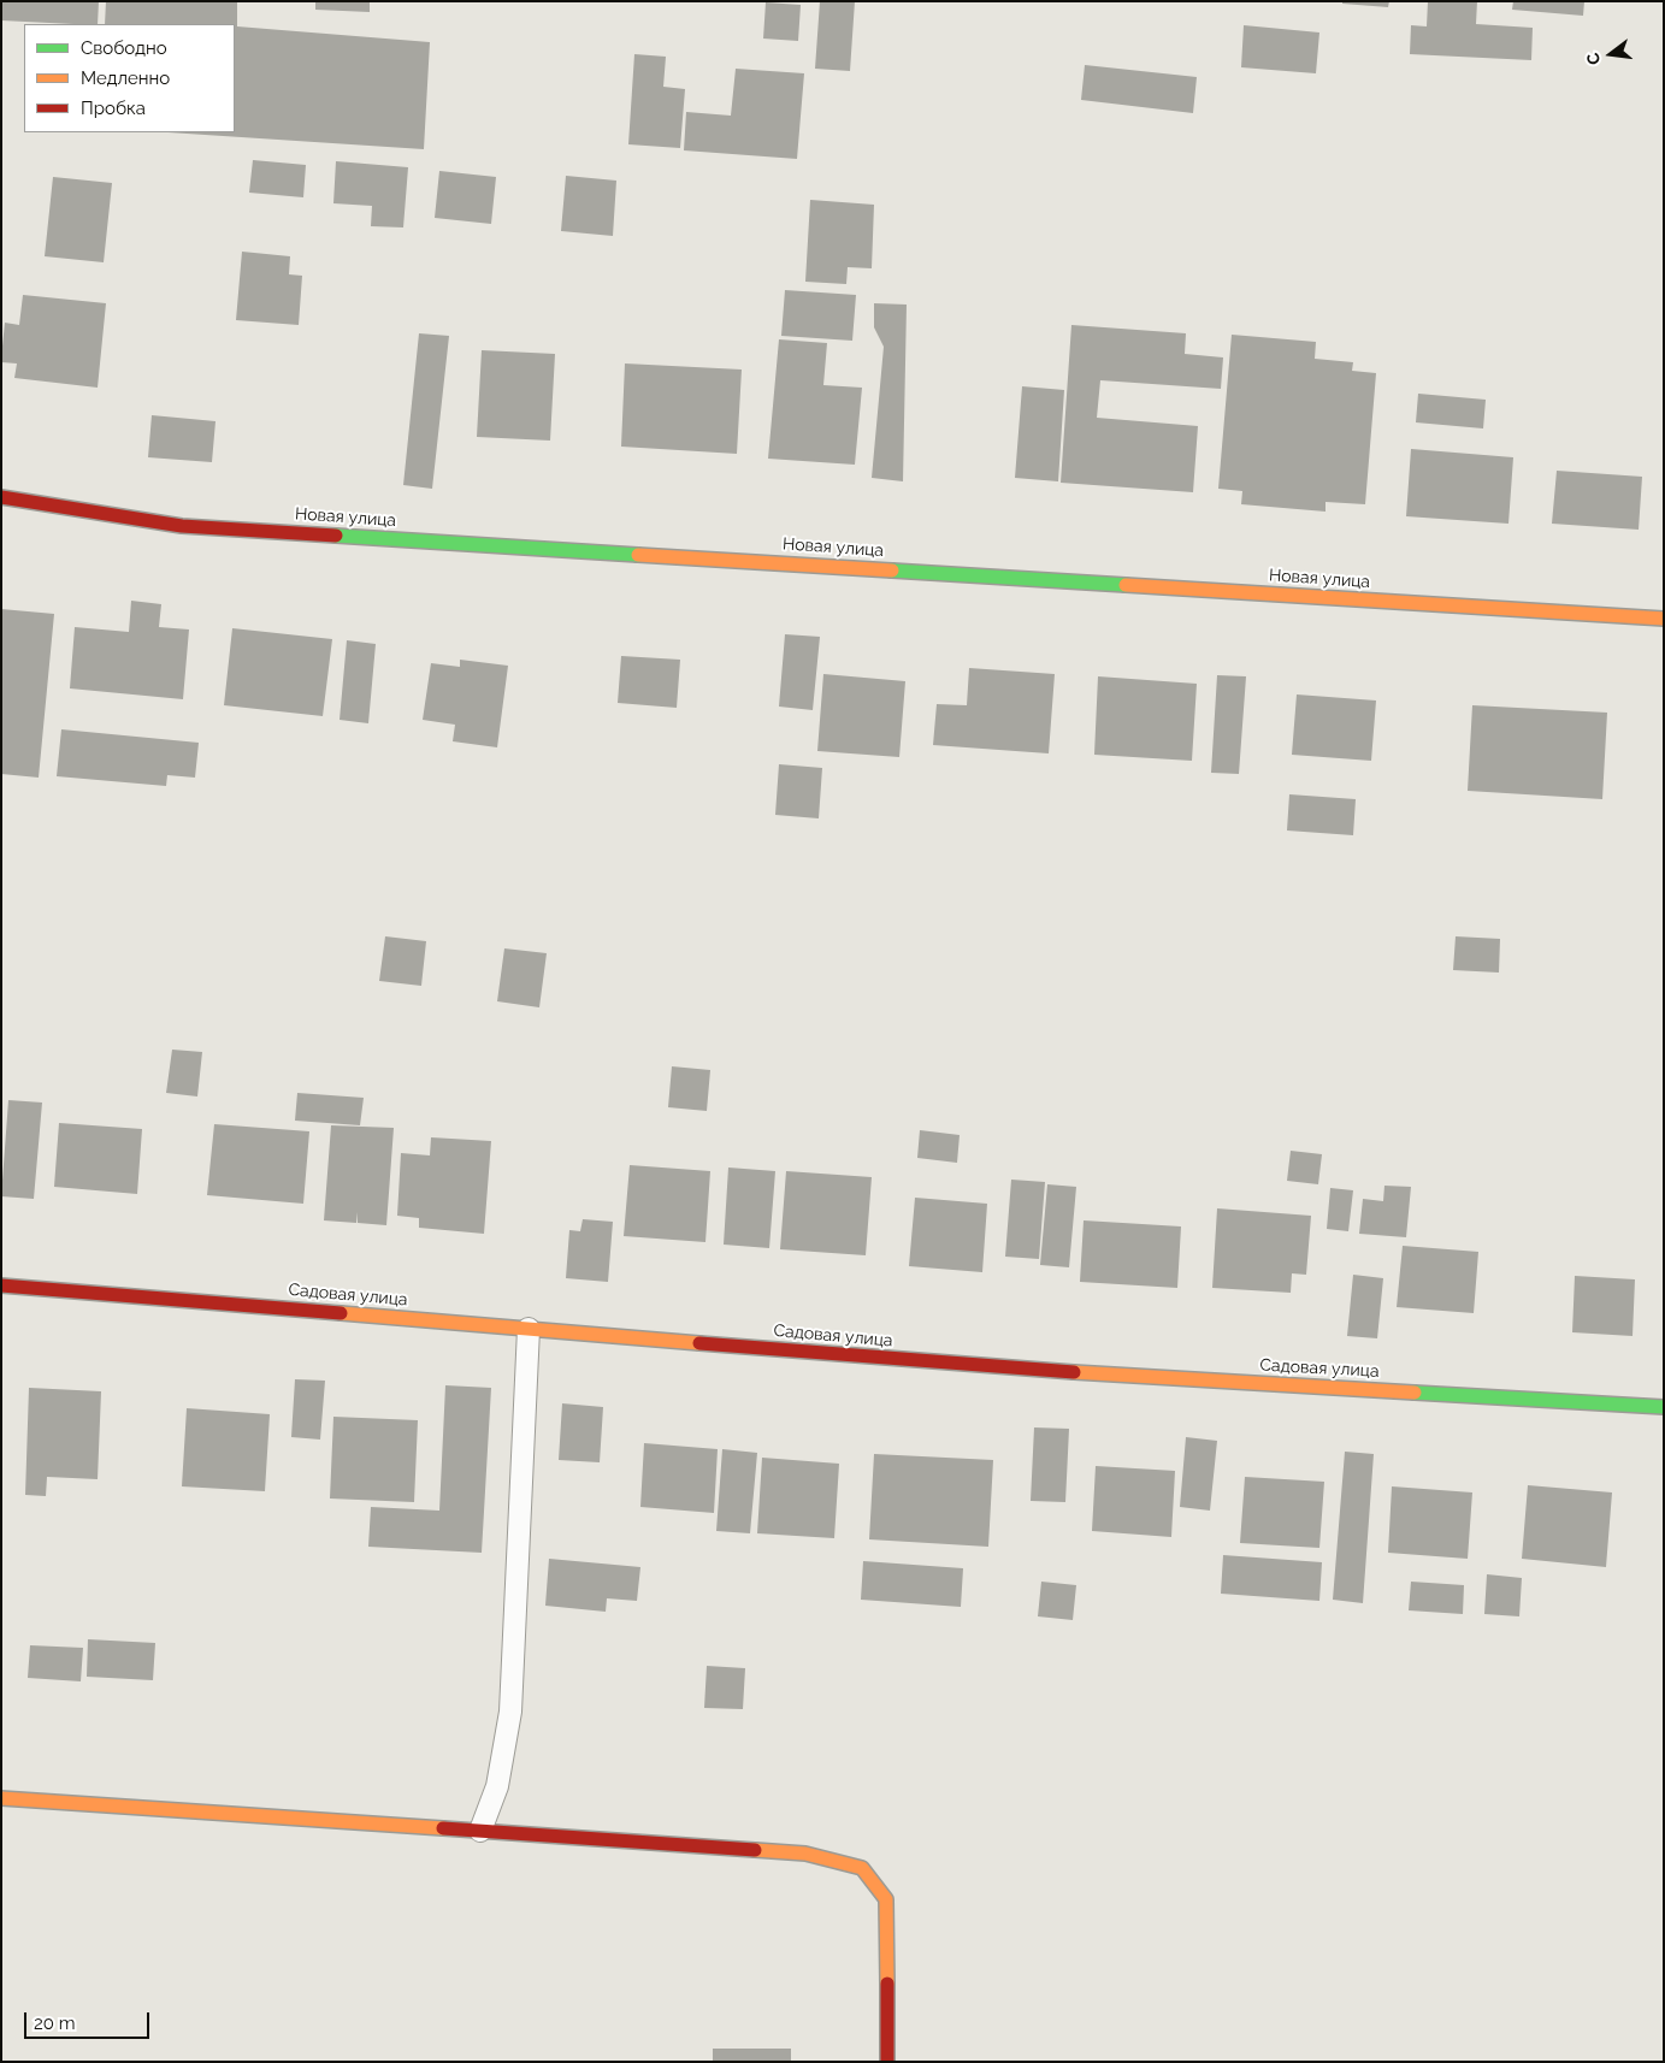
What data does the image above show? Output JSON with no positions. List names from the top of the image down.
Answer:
{
  "streets": {
    "street": ["Новая улица", "Садовая улица"]
  },
  "legend": ["Свободно", "Медленно", "Пробка"],
  "scale_bar": "20 m",
  "north": "left"
}
